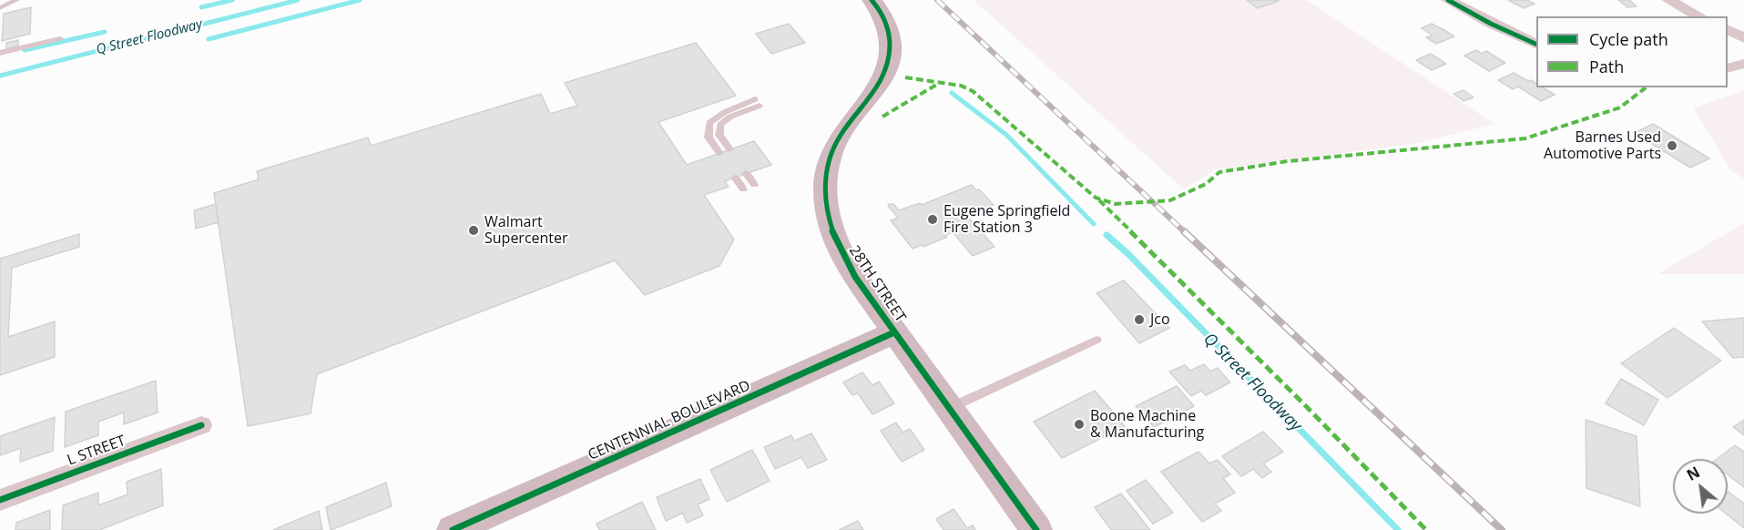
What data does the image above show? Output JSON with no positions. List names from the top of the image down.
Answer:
{
  "streets": {
    "main road": ["28TH STREET", "CENTENNIAL BOULEVARD"],
    "street": ["L STREET"]
  },
  "crossings": [
    ["28TH STREET", "CENTENNIAL BOULEVARD"]
  ],
  "water": ["Q Street Floodway"],
  "places": [
    "Barnes Used Automotive Parts",
    "Eugene Springfield Fire Station 3",
    "Walmart Supercenter",
    "Jco",
    "Boone Machine & Manufacturing"
  ],
  "legend": ["Cycle path", "Path"],
  "north": "top left"
}
